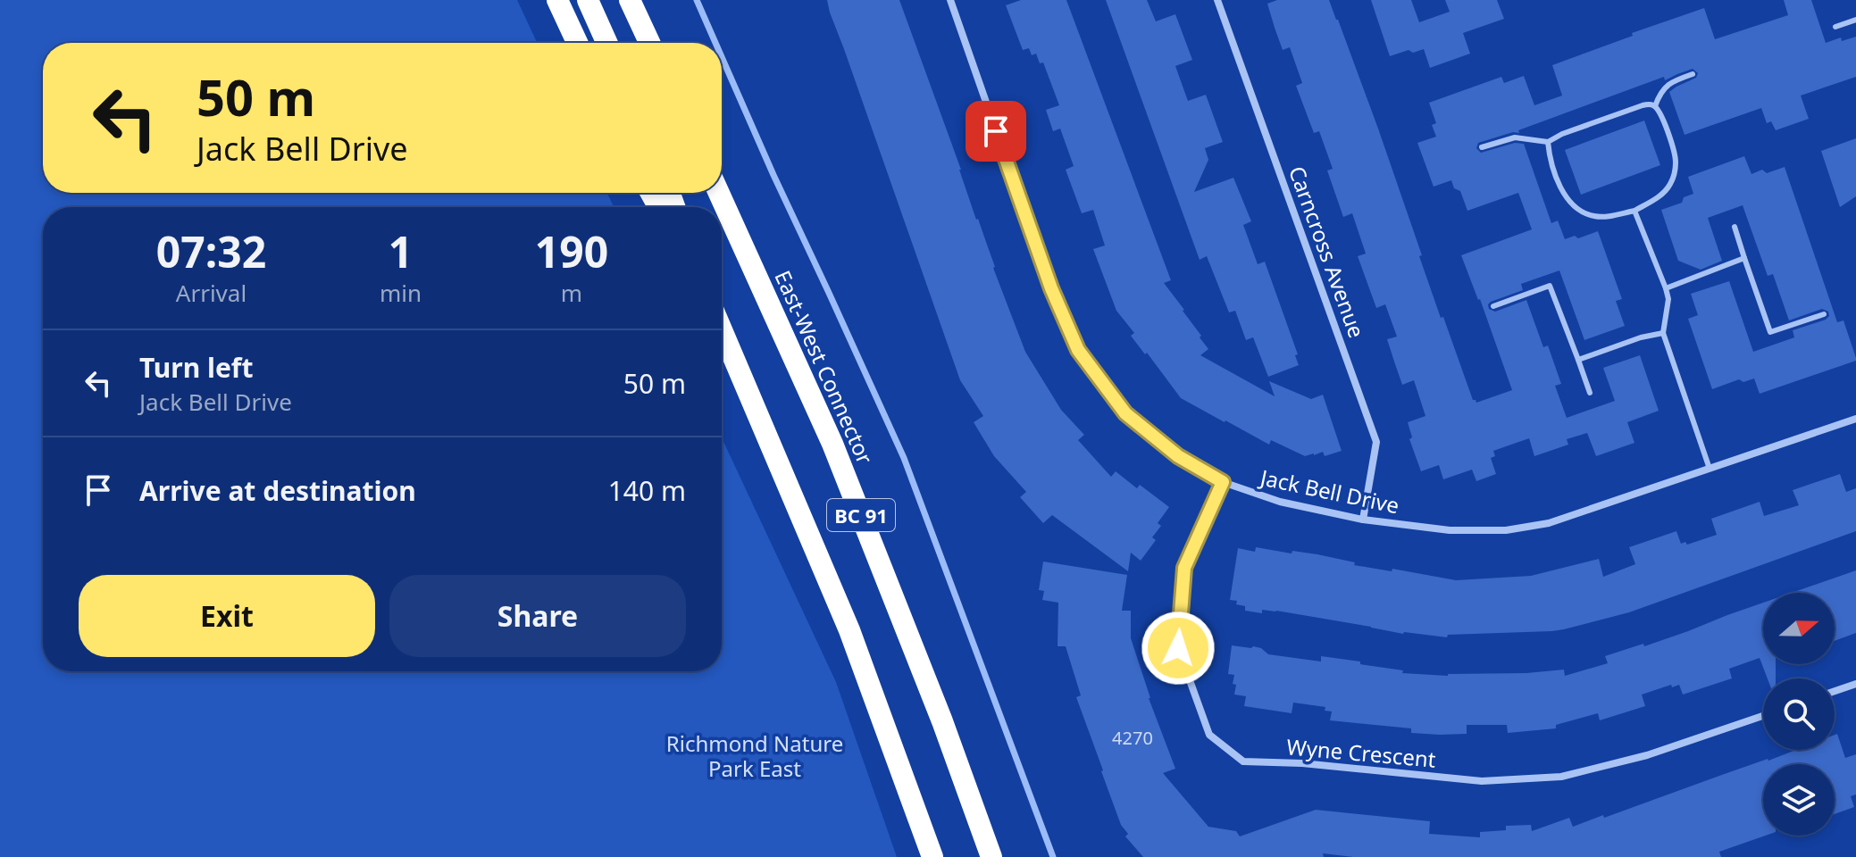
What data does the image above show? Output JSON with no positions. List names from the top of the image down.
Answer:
{
  "streets": {
    "highway": ["East-West Connector", "BC 91"],
    "street": ["Carncross Avenue", "Jack Bell Drive", "Wyne Crescent"]
  },
  "crossings": [
    ["Carncross Avenue", "Jack Bell Drive"],
    ["Jack Bell Drive", "Wyne Crescent"]
  ],
  "parks": ["Richmond Nature Park East"],
  "house_numbers": ["4270"],
  "north": "right",
  "page": {
    "turn": ["50 m", "Jack Bell Drive"],
    "eta": [
      "07:32",
      "Arrival",
      "1",
      "min",
      "190",
      "m"
    ],
    "list": [
      {
        "name": "Turn left",
        "note": "Jack Bell Drive",
        "value": "50 m"
      },
      {
        "name": "Arrive at destination",
        "value": "140 m"
      }
    ],
    "buttons": ["Exit", "Share"]
  }
}
